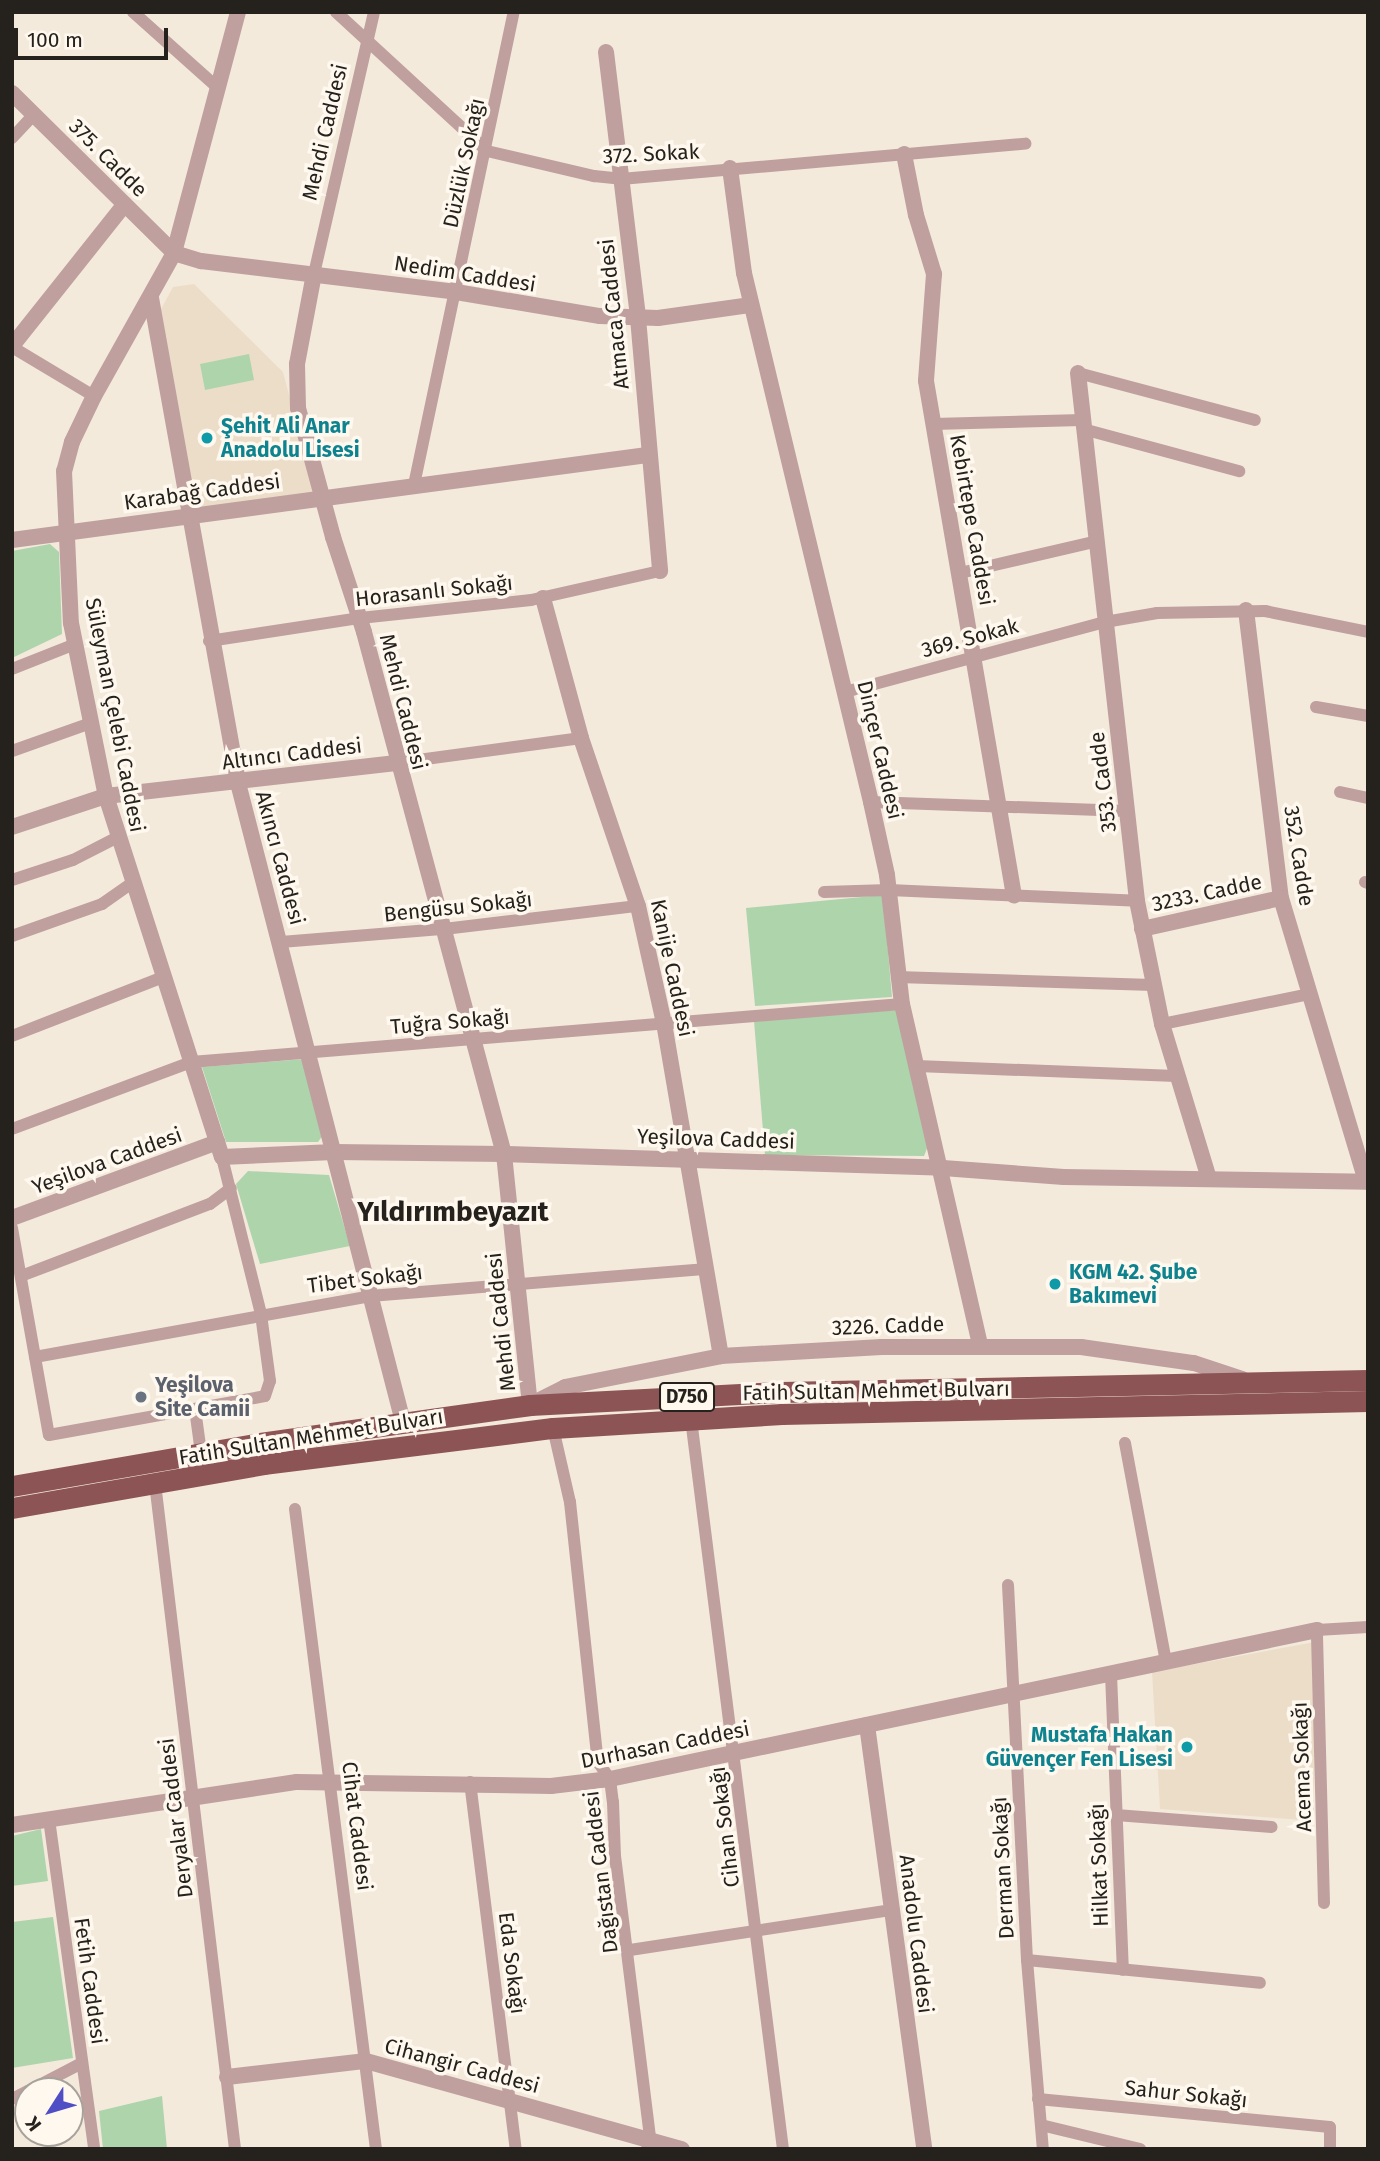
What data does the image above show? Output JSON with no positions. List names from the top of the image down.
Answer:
{
  "streets": {
    "highway": ["Fatih Sultan Mehmet Bulvarı", "D750"],
    "street": [
      "Mehdi Caddesi",
      "372. Sokak",
      "375. Cadde",
      "Düzlük Sokağı",
      "Nedim Caddesi",
      "Atmaca Caddesi",
      "Karabağ Caddesi",
      "Kebirtepe Caddesi",
      "Horasanlı Sokağı",
      "369. Sokak",
      "Süleyman Çelebi Caddesi",
      "Dinçer Caddesi",
      "Altıncı Caddesi",
      "353. Cadde",
      "352. Cadde",
      "Akıncı Caddesi",
      "3233. Cadde",
      "Bengüsu Sokağı",
      "Kanije Caddesi",
      "Tuğra Sokağı",
      "Yeşilova Caddesi",
      "Tibet Sokağı",
      "3226. Cadde",
      "Durhasan Caddesi",
      "Acema Sokağı",
      "Deryalar Caddesi",
      "Cihat Caddesi",
      "Cihan Sokağı",
      "Hilkat Sokağı",
      "Derman Sokağı",
      "Dağıstan Caddesi",
      "Anadolu Caddesi",
      "Eda Sokağı",
      "Fetih Caddesi",
      "Cihangir Caddesi",
      "Sahur Sokağı"
    ]
  },
  "crossings": [
    ["Mehdi Caddesi", "Nedim Caddesi"],
    ["Mehdi Caddesi", "Karabağ Caddesi"],
    ["Mehdi Caddesi", "Horasanlı Sokağı"],
    ["Mehdi Caddesi", "Altıncı Caddesi"],
    ["Mehdi Caddesi", "Bengüsu Sokağı"],
    ["Mehdi Caddesi", "Tuğra Sokağı"],
    ["Mehdi Caddesi", "Yeşilova Caddesi"],
    ["Mehdi Caddesi", "Tibet Sokağı"],
    ["Mehdi Caddesi", "3226. Cadde"],
    ["Mehdi Caddesi", "Fatih Sultan Mehmet Bulvarı"],
    ["372. Sokak", "Düzlük Sokağı"],
    ["372. Sokak", "Atmaca Caddesi"],
    ["372. Sokak", "Kebirtepe Caddesi"],
    ["372. Sokak", "Dinçer Caddesi"],
    ["375. Cadde", "Nedim Caddesi"],
    ["375. Cadde", "Süleyman Çelebi Caddesi"],
    ["Düzlük Sokağı", "Nedim Caddesi"],
    ["Düzlük Sokağı", "Karabağ Caddesi"],
    ["Nedim Caddesi", "Atmaca Caddesi"],
    ["Nedim Caddesi", "Süleyman Çelebi Caddesi"],
    ["Nedim Caddesi", "Dinçer Caddesi"],
    ["Atmaca Caddesi", "Karabağ Caddesi"],
    ["Atmaca Caddesi", "Horasanlı Sokağı"],
    ["Karabağ Caddesi", "Süleyman Çelebi Caddesi"],
    ["Karabağ Caddesi", "Akıncı Caddesi"],
    ["Kebirtepe Caddesi", "369. Sokak"],
    ["Horasanlı Sokağı", "Akıncı Caddesi"],
    ["Horasanlı Sokağı", "Kanije Caddesi"],
    ["369. Sokak", "Dinçer Caddesi"],
    ["369. Sokak", "353. Cadde"],
    ["369. Sokak", "352. Cadde"],
    ["Süleyman Çelebi Caddesi", "Altıncı Caddesi"],
    ["Süleyman Çelebi Caddesi", "Akıncı Caddesi"],
    ["Süleyman Çelebi Caddesi", "Tuğra Sokağı"],
    ["Süleyman Çelebi Caddesi", "Yeşilova Caddesi"],
    ["Süleyman Çelebi Caddesi", "Tibet Sokağı"],
    ["Dinçer Caddesi", "Tuğra Sokağı"],
    ["Dinçer Caddesi", "Yeşilova Caddesi"],
    ["Dinçer Caddesi", "3226. Cadde"],
    ["Altıncı Caddesi", "Akıncı Caddesi"],
    ["Altıncı Caddesi", "Kanije Caddesi"],
    ["353. Cadde", "3233. Cadde"],
    ["353. Cadde", "Yeşilova Caddesi"],
    ["352. Cadde", "3233. Cadde"],
    ["352. Cadde", "Yeşilova Caddesi"],
    ["Akıncı Caddesi", "Bengüsu Sokağı"],
    ["Akıncı Caddesi", "Tuğra Sokağı"],
    ["Akıncı Caddesi", "Yeşilova Caddesi"],
    ["Akıncı Caddesi", "Tibet Sokağı"],
    ["Akıncı Caddesi", "Fatih Sultan Mehmet Bulvarı"],
    ["Bengüsu Sokağı", "Kanije Caddesi"],
    ["Kanije Caddesi", "Tuğra Sokağı"],
    ["Kanije Caddesi", "Yeşilova Caddesi"],
    ["Kanije Caddesi", "Tibet Sokağı"],
    ["Kanije Caddesi", "3226. Cadde"],
    ["3226. Cadde", "Fatih Sultan Mehmet Bulvarı"],
    ["Fatih Sultan Mehmet Bulvarı", "Deryalar Caddesi"],
    ["Fatih Sultan Mehmet Bulvarı", "Cihan Sokağı"],
    ["Fatih Sultan Mehmet Bulvarı", "Dağıstan Caddesi"],
    ["Durhasan Caddesi", "Acema Sokağı"],
    ["Durhasan Caddesi", "Deryalar Caddesi"],
    ["Durhasan Caddesi", "Cihat Caddesi"],
    ["Durhasan Caddesi", "Cihan Sokağı"],
    ["Durhasan Caddesi", "Hilkat Sokağı"],
    ["Durhasan Caddesi", "Derman Sokağı"],
    ["Durhasan Caddesi", "Dağıstan Caddesi"],
    ["Durhasan Caddesi", "Anadolu Caddesi"],
    ["Durhasan Caddesi", "Eda Sokağı"],
    ["Durhasan Caddesi", "Fetih Caddesi"],
    ["Deryalar Caddesi", "Cihangir Caddesi"],
    ["Cihat Caddesi", "Cihangir Caddesi"],
    ["Derman Sokağı", "Sahur Sokağı"],
    ["Dağıstan Caddesi", "Cihangir Caddesi"],
    ["Eda Sokağı", "Cihangir Caddesi"]
  ],
  "districts": ["Yıldırımbeyazıt"],
  "places": [
    "Şehit Ali Anar Anadolu Lisesi",
    "KGM 42. Şube Bakımevi",
    "Yeşilova Site Camii",
    "Mustafa Hakan Güvençer Fen Lisesi"
  ],
  "scale_bar": "100 m",
  "north": "bottom left"
}
